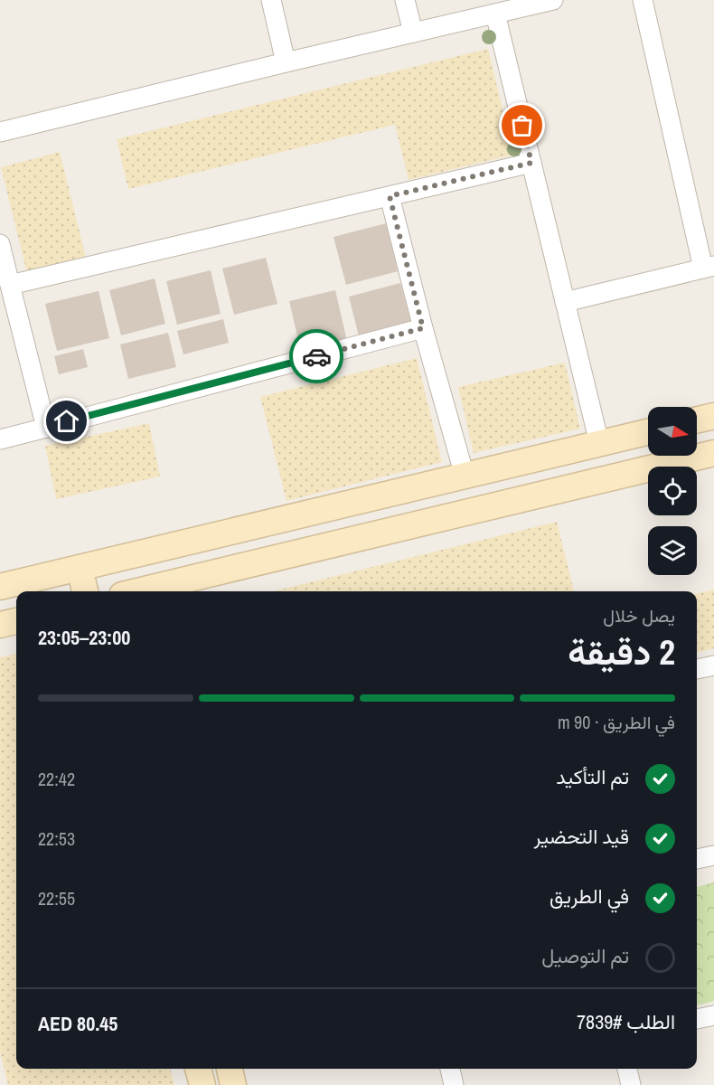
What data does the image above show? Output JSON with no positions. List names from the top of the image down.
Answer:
{
  "north": "right",
  "page": {
    "heading": ["2 دقيقة", "يصل خلال", "23:00–23:05"],
    "panel": ["الطلب #7839", "AED 80.45"],
    "bar": "في الطريق · 90 m",
    "list": [
      ["تم التأكيد", "22:42"],
      ["قيد التحضير", "22:53"],
      ["في الطريق", "22:55"],
      "تم التوصيل"
    ]
  }
}
